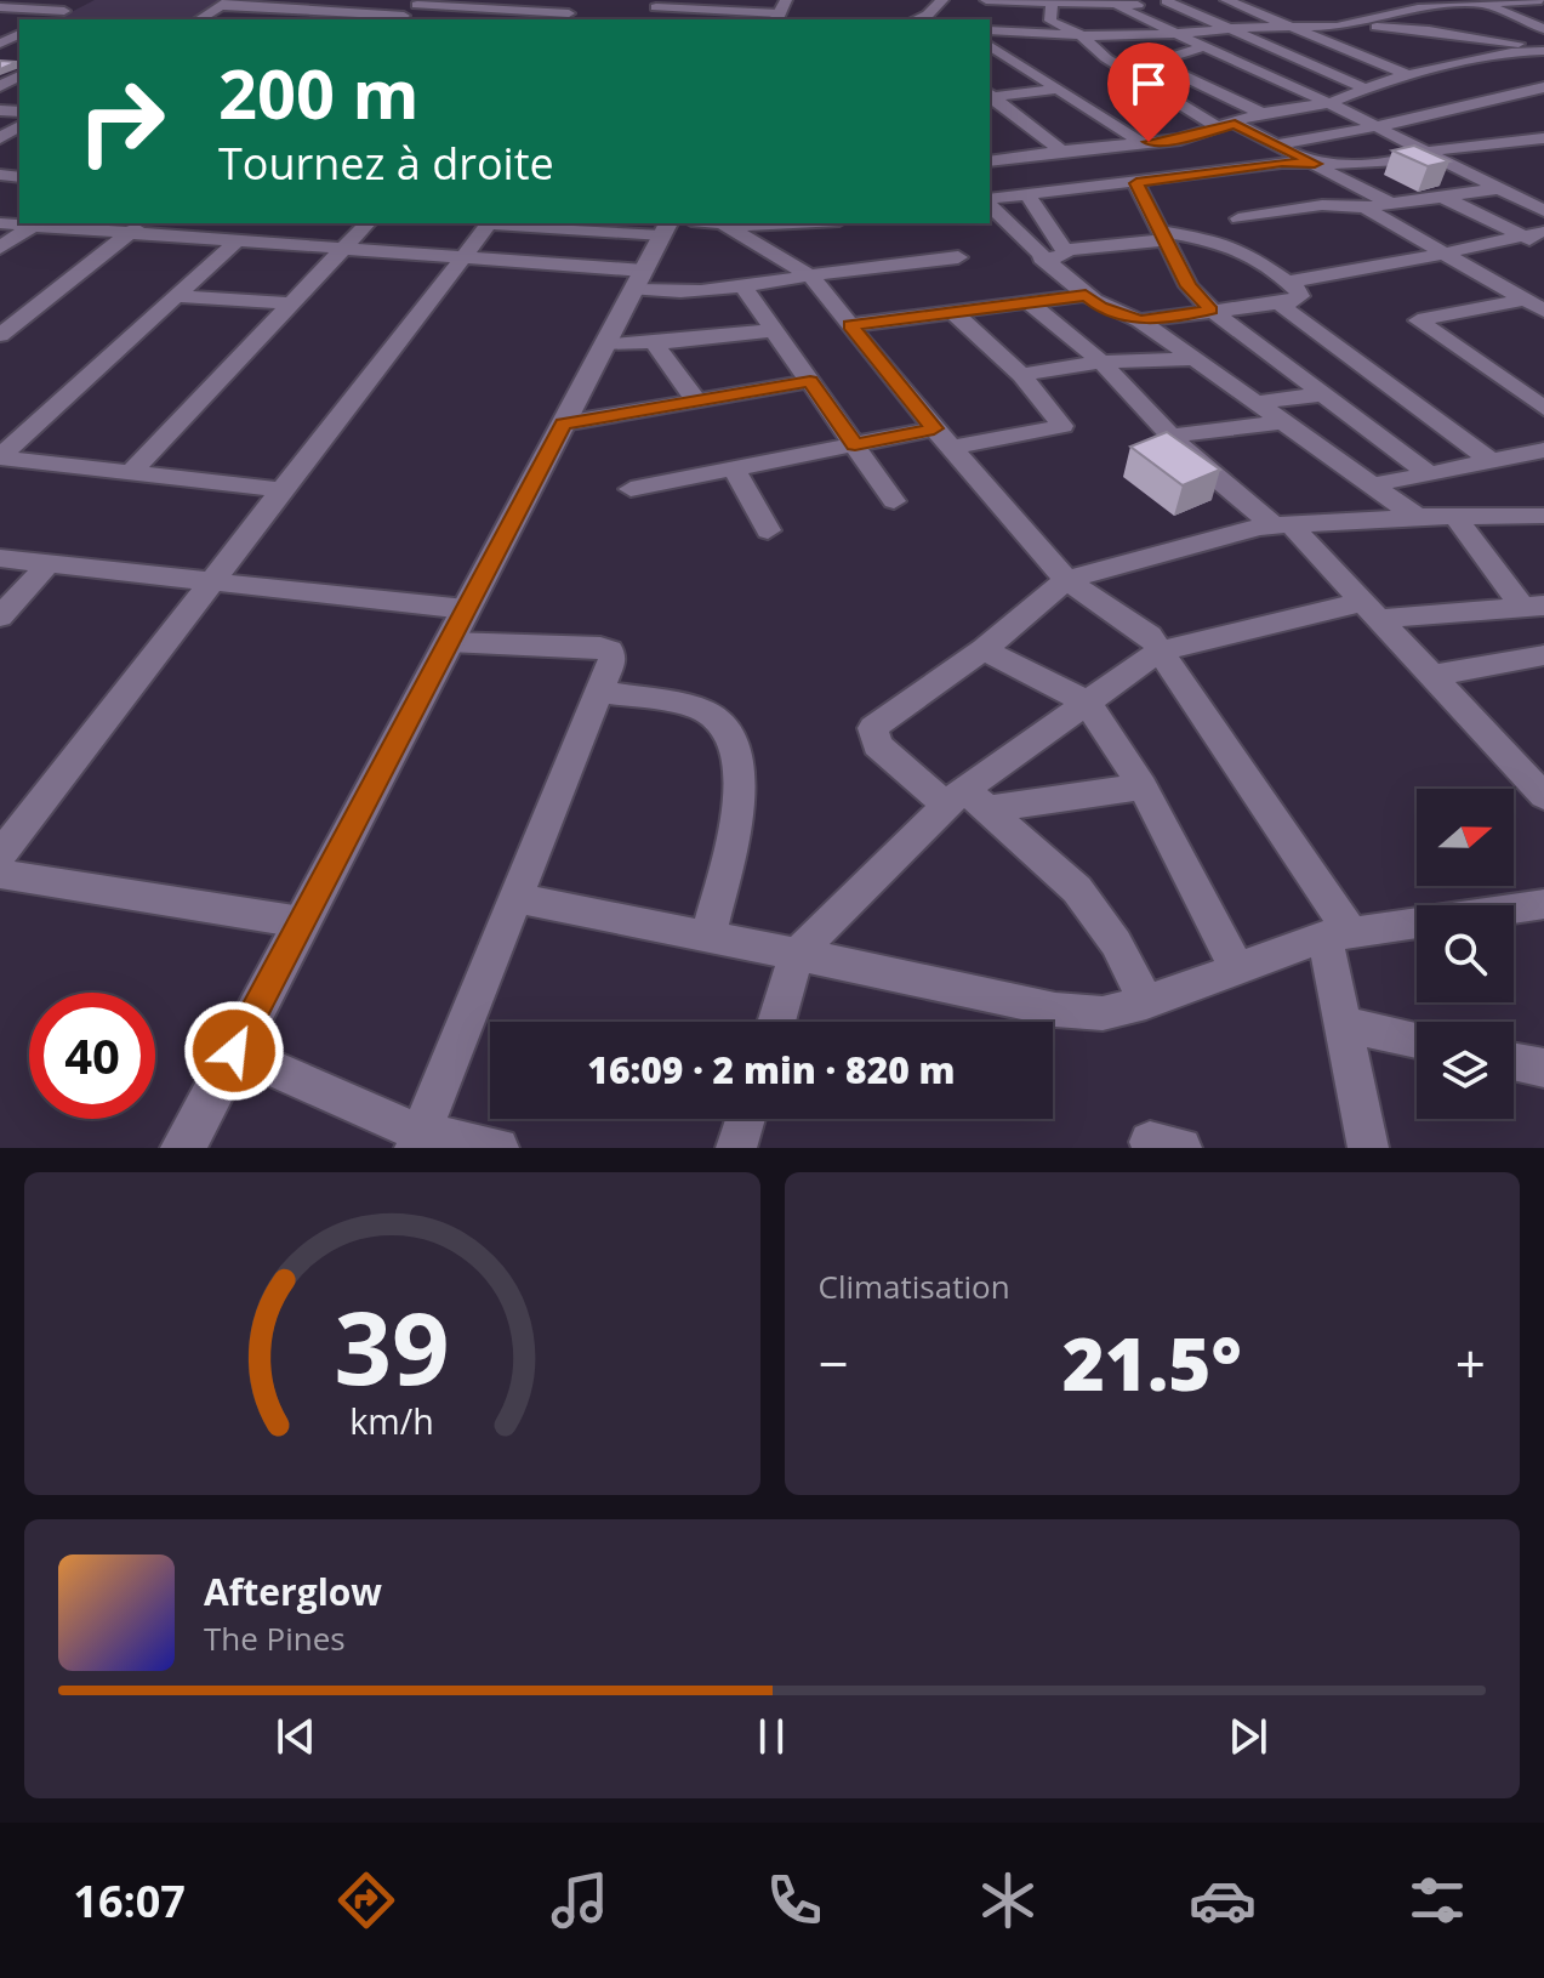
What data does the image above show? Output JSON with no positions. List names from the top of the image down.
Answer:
{
  "north": "right",
  "page": {
    "turn": ["200 m", "Tournez à droite"],
    "limit": "40",
    "trip": "16:09 · 2 min · 820 m",
    "tile": "Climatisation",
    "heat": ["−", "21.5°", "+"],
    "song": ["Afterglow", "The Pines"],
    "tabs": "16:07",
    "gauge": ["39", "km/h"]
  }
}
